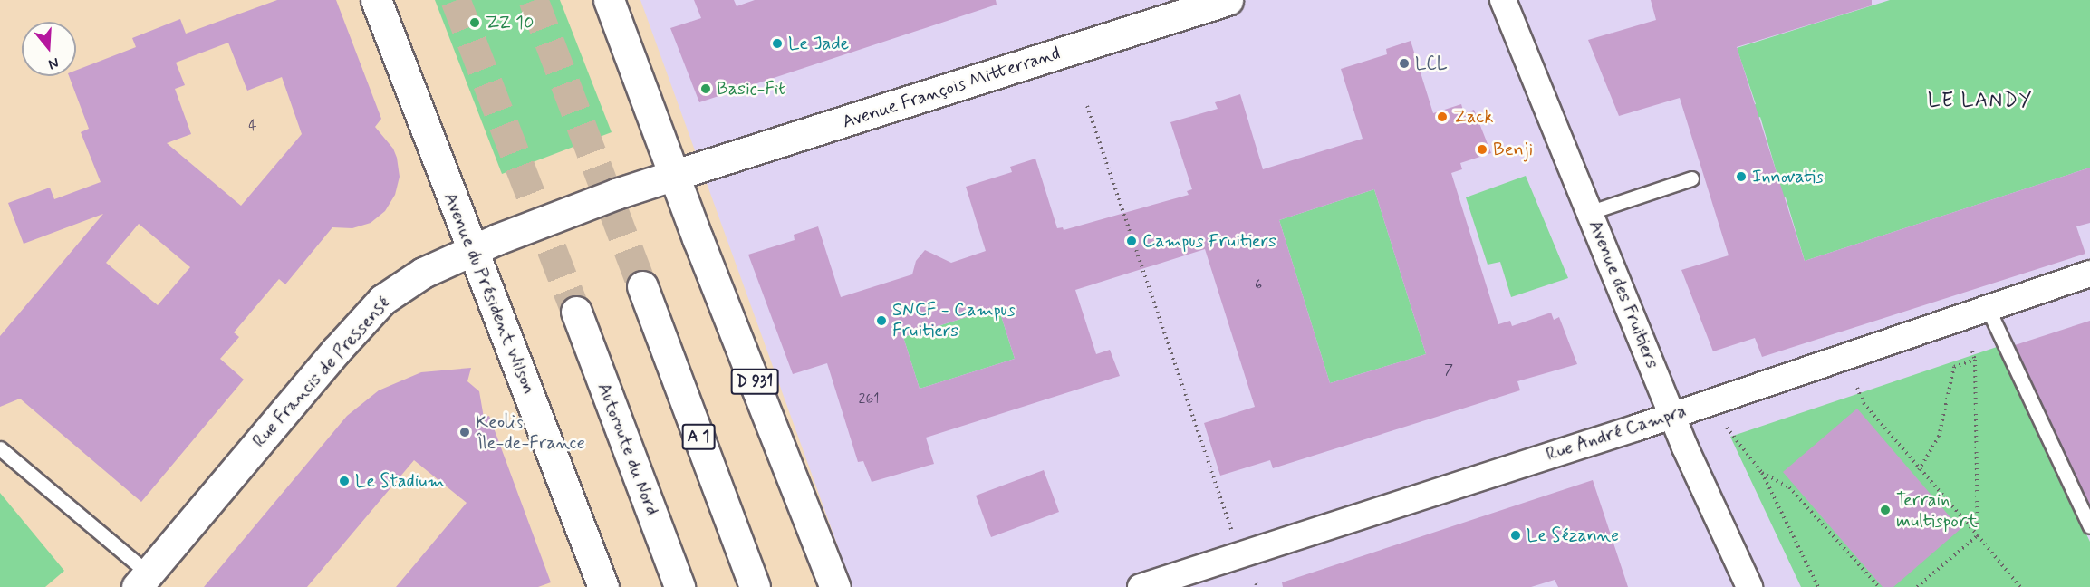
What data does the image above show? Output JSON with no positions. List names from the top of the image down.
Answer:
{
  "streets": {
    "main road": [
      "Avenue François Mitterrand",
      "Avenue du Président Wilson",
      "Rue Francis de Pressensé",
      "D 931",
      "A 1",
      "Autoroute du Nord"
    ],
    "street": ["Avenue des Fruitiers", "Rue André Campra"]
  },
  "crossings": [
    ["Avenue François Mitterrand", "Rue Francis de Pressensé"],
    ["Avenue François Mitterrand", "D 931"],
    ["Avenue du Président Wilson", "Rue Francis de Pressensé"],
    ["Avenue des Fruitiers", "Rue André Campra"],
    ["Rue Francis de Pressensé", "D 931"]
  ],
  "districts": ["LE LANDY"],
  "places": [
    "ZZ 10",
    "Le Jade",
    "LCL",
    "Basic-Fit",
    "Zack",
    "Benji",
    "Innovatis",
    "Campus Fruitiers",
    "SNCF - Campus Fruitiers",
    "Keolis Île-de-France",
    "Le Stadium",
    "Terrain multisport",
    "Le Sézanne"
  ],
  "house_numbers": [
    "4",
    "6",
    "7",
    "261"
  ],
  "north": "bottom"
}
